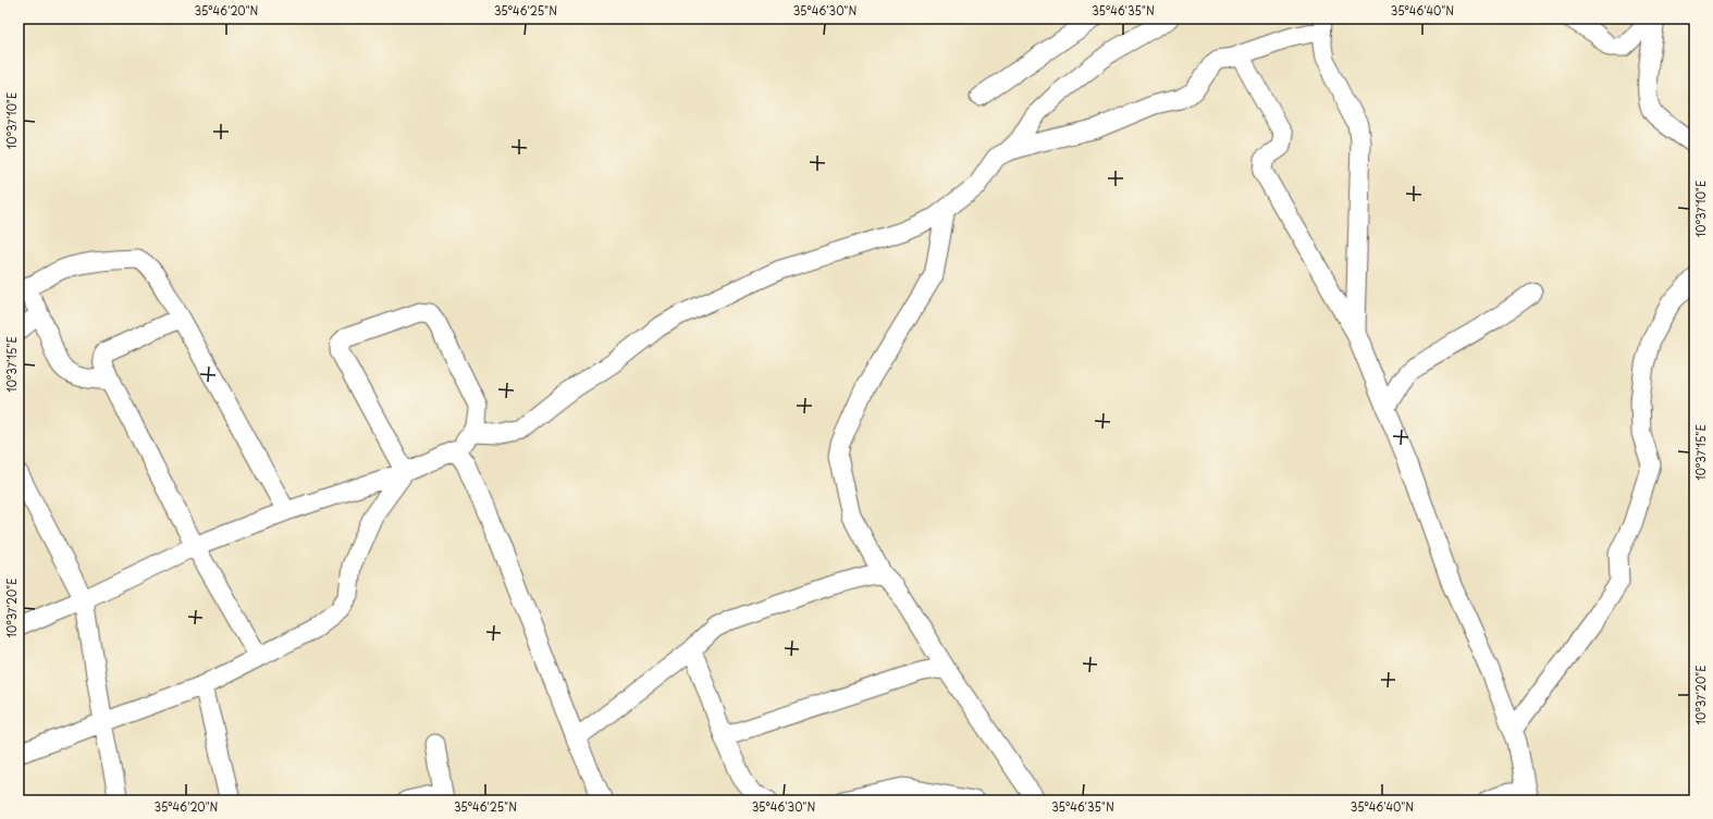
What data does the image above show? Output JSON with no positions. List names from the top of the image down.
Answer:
{
  "coordinates": [
    "35°46'20\"N",
    "35°46'25\"N",
    "35°46'30\"N",
    "35°46'35\"N",
    "35°46'40\"N",
    "10°37'10\"E",
    "10°37'15\"E",
    "10°37'20\"E"
  ]
}
